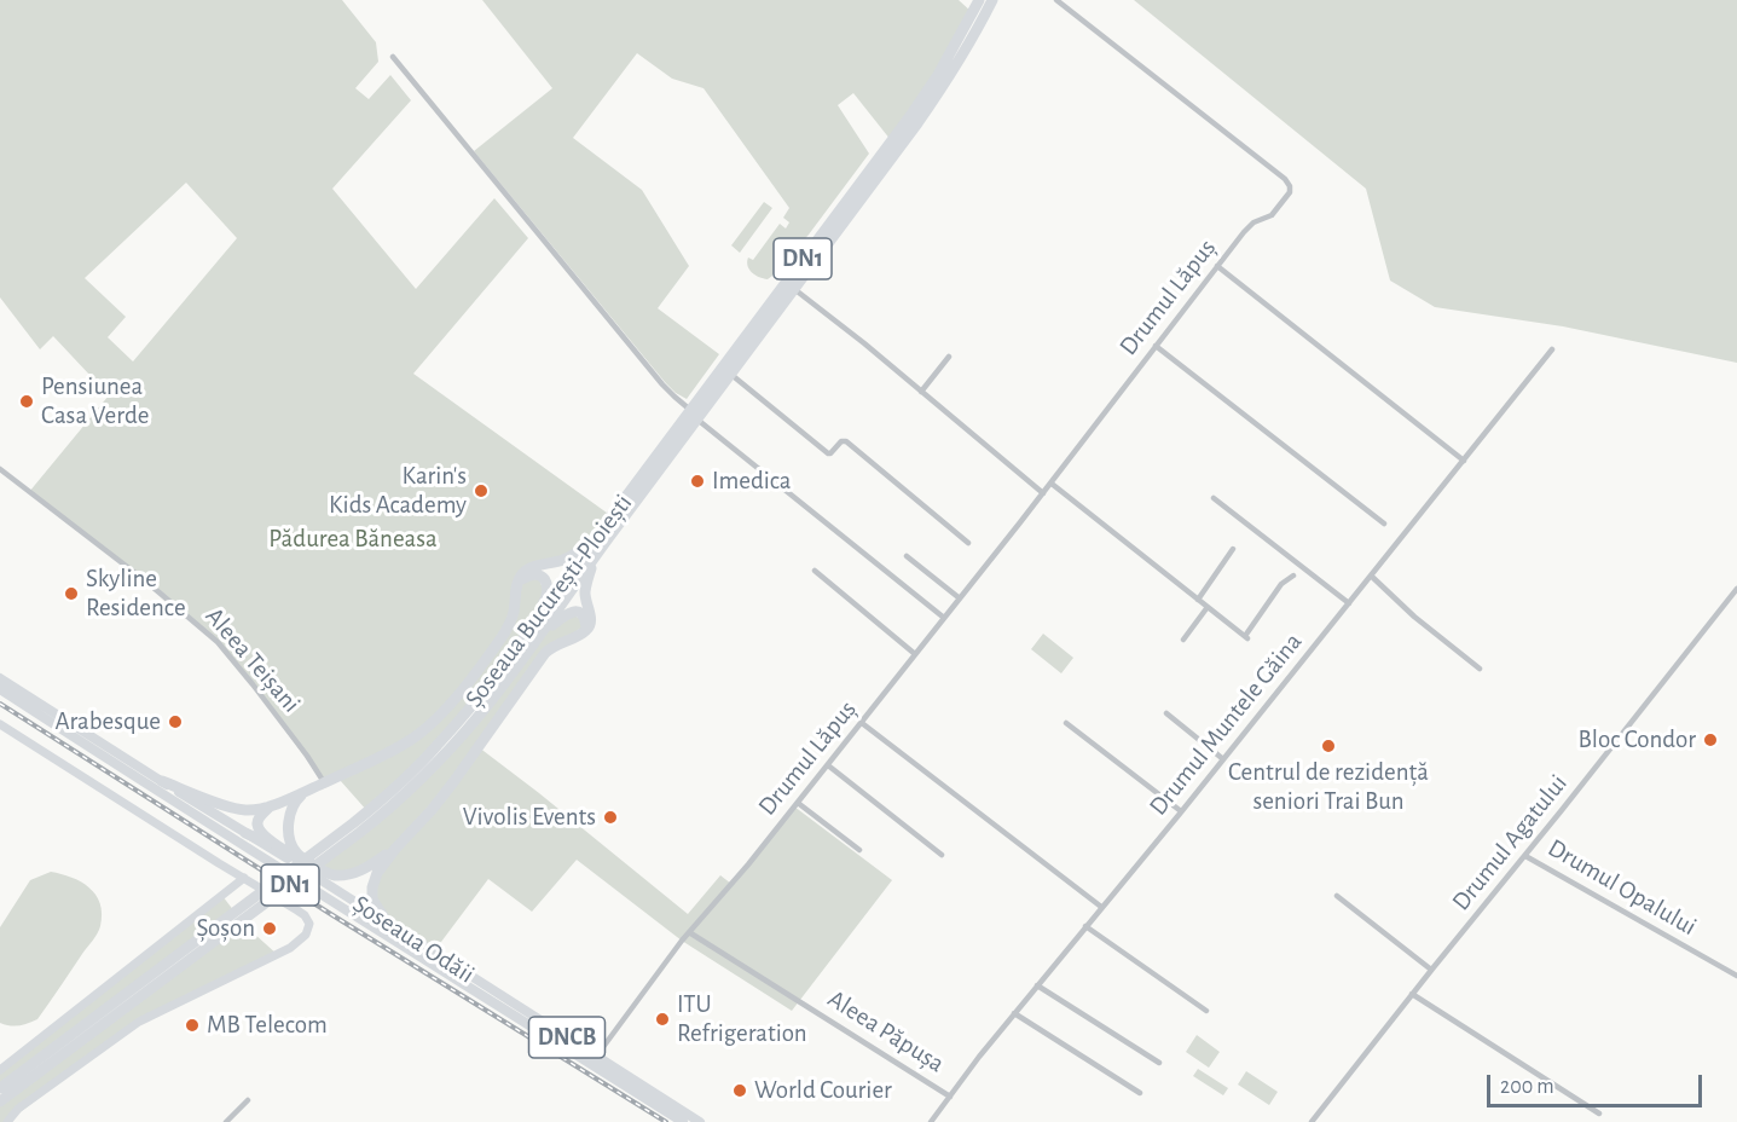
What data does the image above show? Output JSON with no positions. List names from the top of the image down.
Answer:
{
  "streets": {
    "highway": ["DN1", "Șoseaua București-Ploiești"],
    "main road": ["Șoseaua Odăii", "DNCB"],
    "street": [
      "Drumul Lăpuș",
      "Aleea Teișani",
      "Drumul Muntele Găina",
      "Drumul Agatului",
      "Drumul Opalului",
      "Aleea Păpușa"
    ]
  },
  "crossings": [
    ["Drumul Lăpuș", "Șoseaua Odăii"],
    ["Drumul Lăpuș", "Aleea Păpușa"],
    ["Drumul Muntele Găina", "Aleea Păpușa"],
    ["Drumul Agatului", "Drumul Opalului"],
    ["Șoseaua Odăii", "DNCB"]
  ],
  "parks": ["Pădurea Băneasa"],
  "places": [
    "Pensiunea Casa Verde",
    "Imedica",
    "Karin's Kids Academy",
    "Skyline Residence",
    "Arabesque",
    "Bloc Condor",
    "Centrul de rezidență seniori Trai Bun",
    "Vivolis Events",
    "Șoșon",
    "ITU Refrigeration",
    "MB Telecom",
    "World Courier"
  ],
  "scale_bar": "200 m"
}
